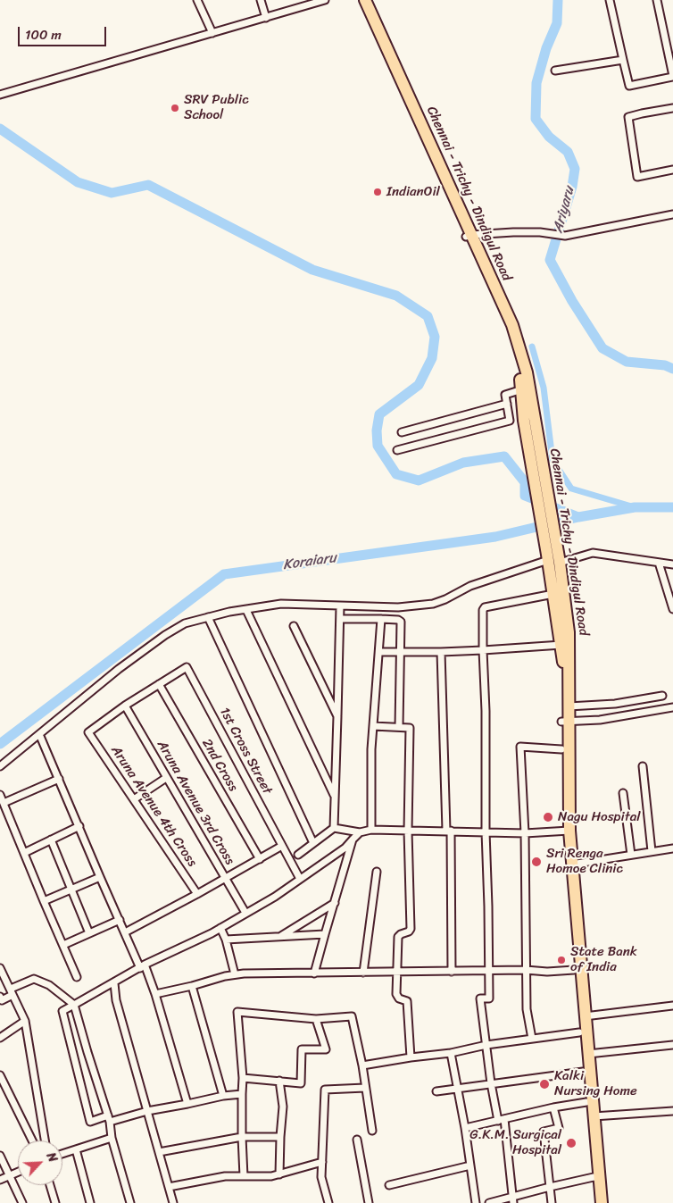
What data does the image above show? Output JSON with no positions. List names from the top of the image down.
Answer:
{
  "streets": {
    "highway": ["Chennai - Trichy - Dindigul Road"],
    "street": [
      "1st Cross Street",
      "2nd Cross",
      "Aruna Avenue 3rd Cross",
      "Aruna Avenue 4th Cross"
    ]
  },
  "crossings": [
    ["1st Cross Street", "2nd Cross"],
    ["Aruna Avenue 3rd Cross", "Aruna Avenue 4th Cross"]
  ],
  "water": ["Ariyaru", "Koraiaru"],
  "places": [
    "SRV Public School",
    "IndianOil",
    "Nagu Hospital",
    "Sri Renga Homoe Clinic",
    "State Bank of India",
    "Kalki Nursing Home",
    "G.K.M. Surgical Hospital"
  ],
  "scale_bar": "100 m",
  "north": "top right"
}
